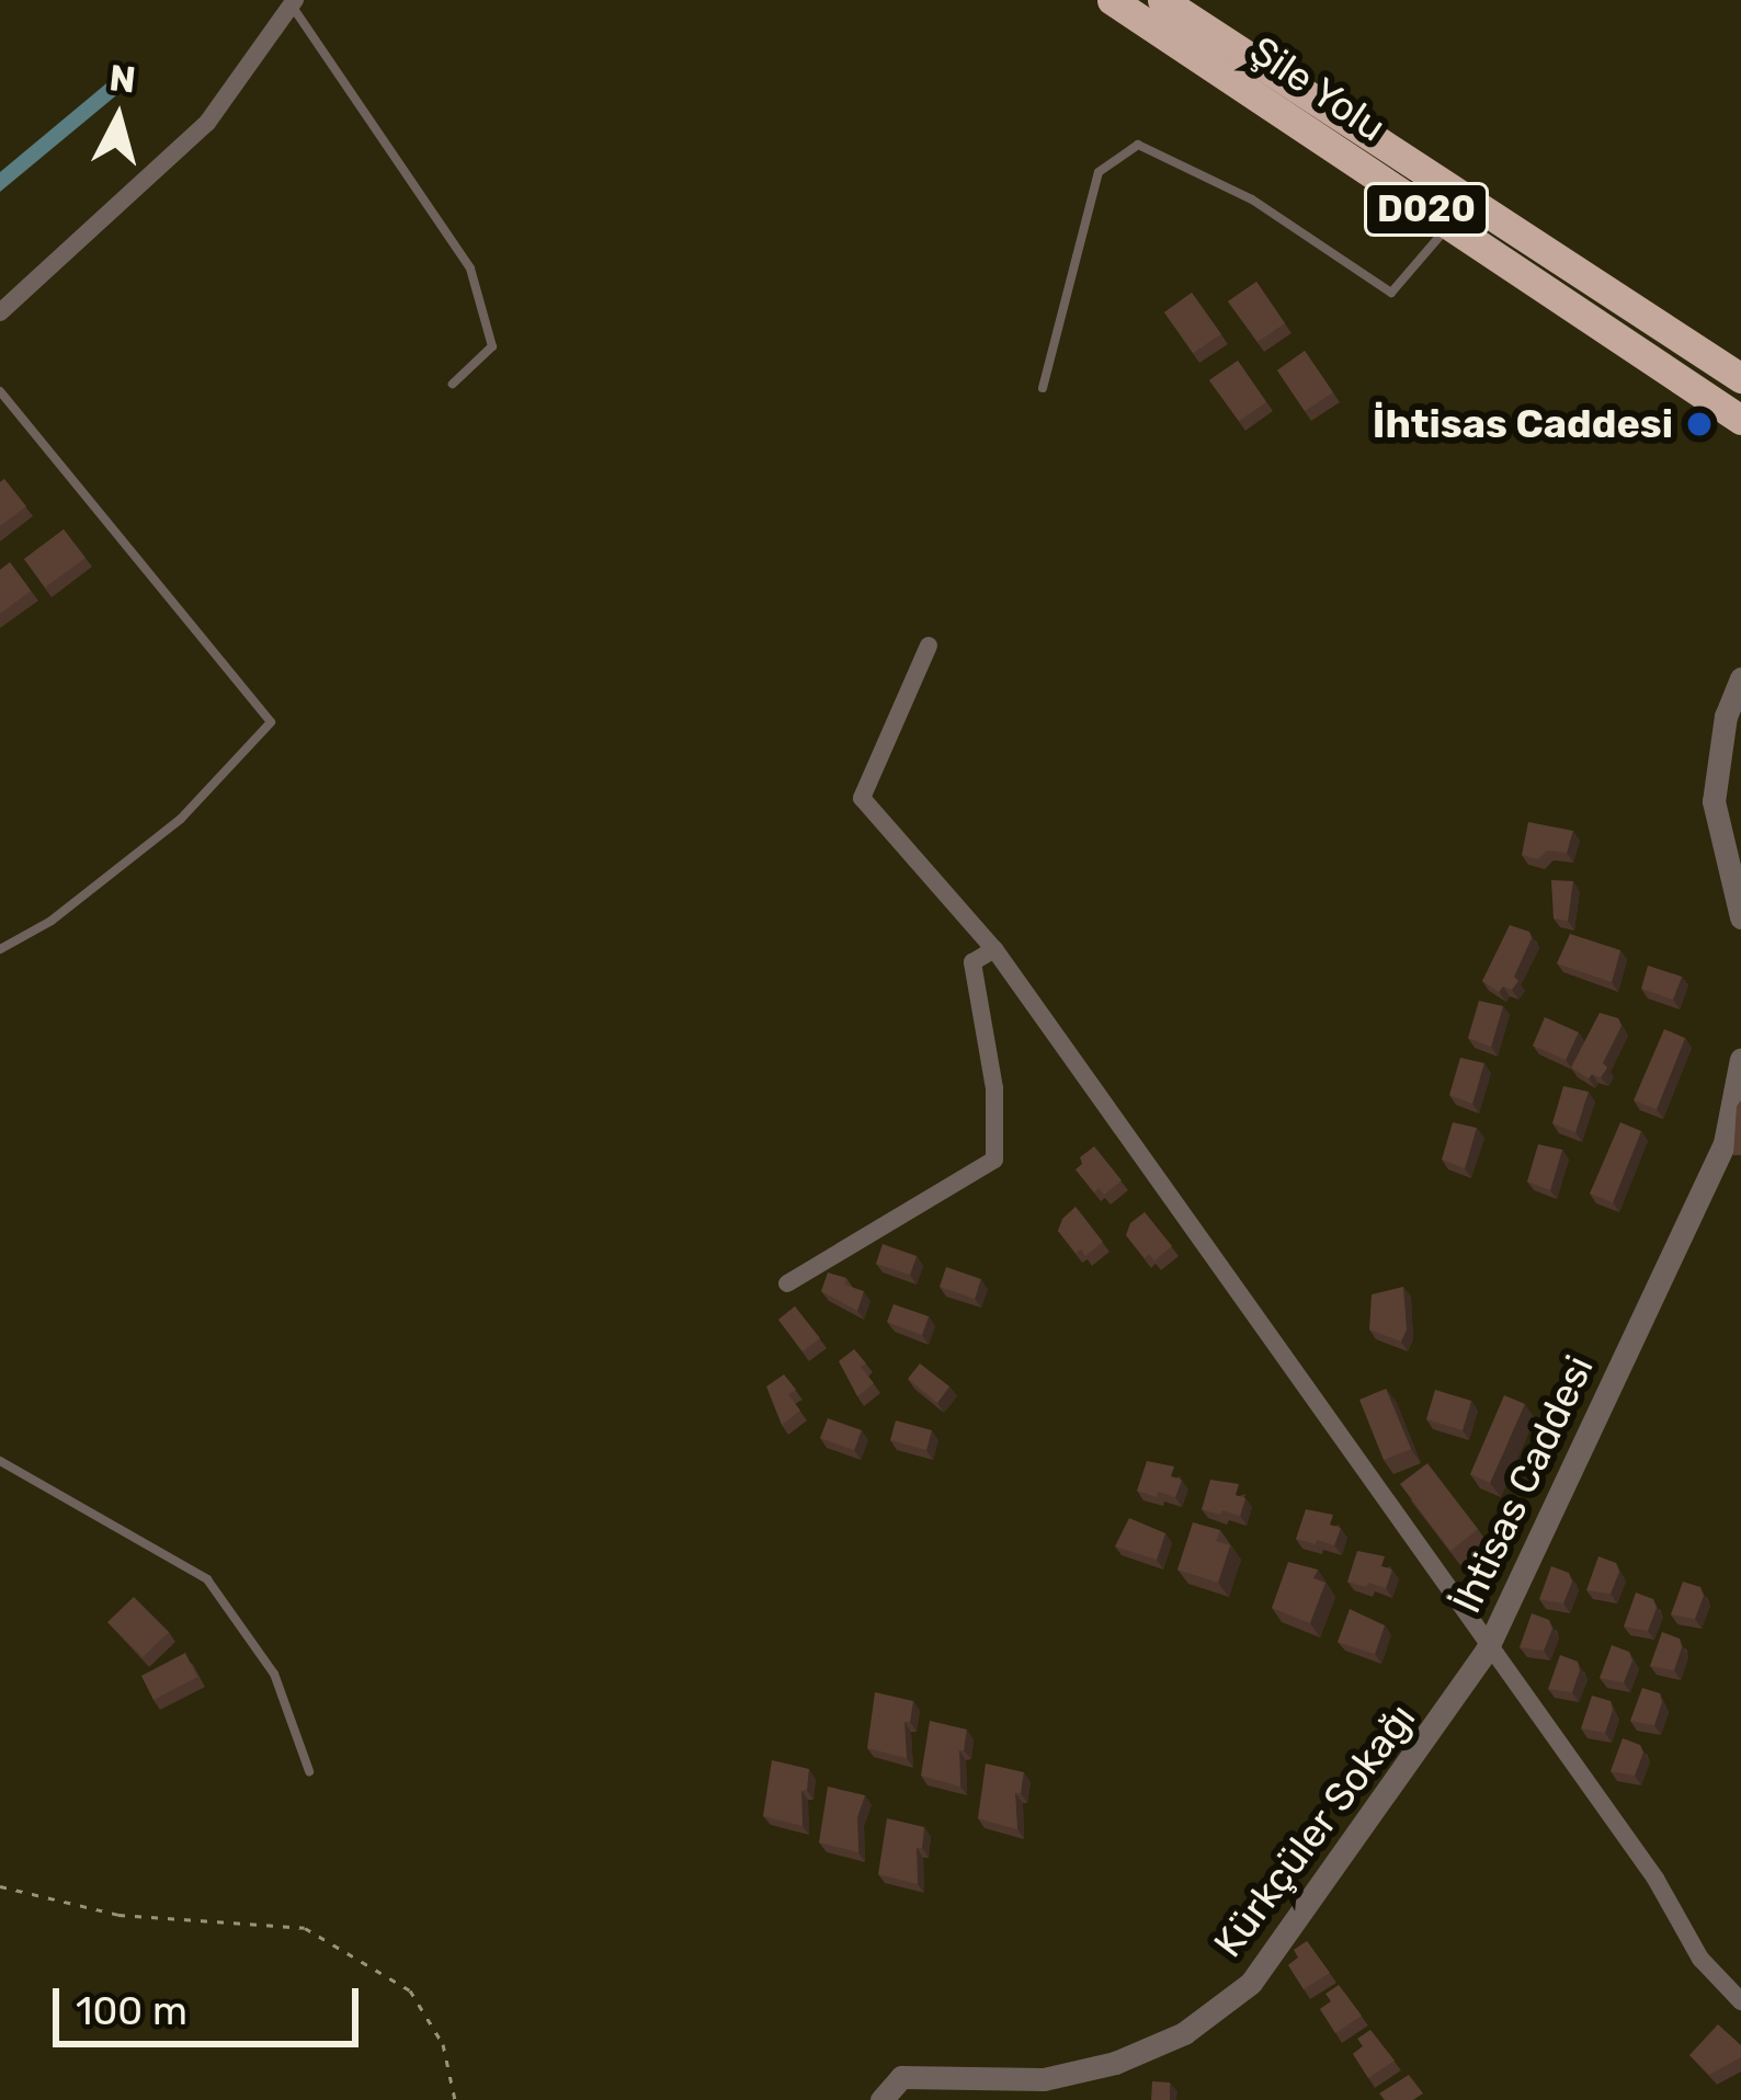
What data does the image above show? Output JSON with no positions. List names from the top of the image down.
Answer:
{
  "streets": {
    "highway": ["Şile Yolu", "D020"],
    "street": ["İhtisas Caddesi", "Kürkçüler Sokağı"]
  },
  "crossings": [
    ["İhtisas Caddesi", "Kürkçüler Sokağı"]
  ],
  "places": ["İhtisas Caddesi"],
  "scale_bar": "100 m",
  "north": "top"
}
